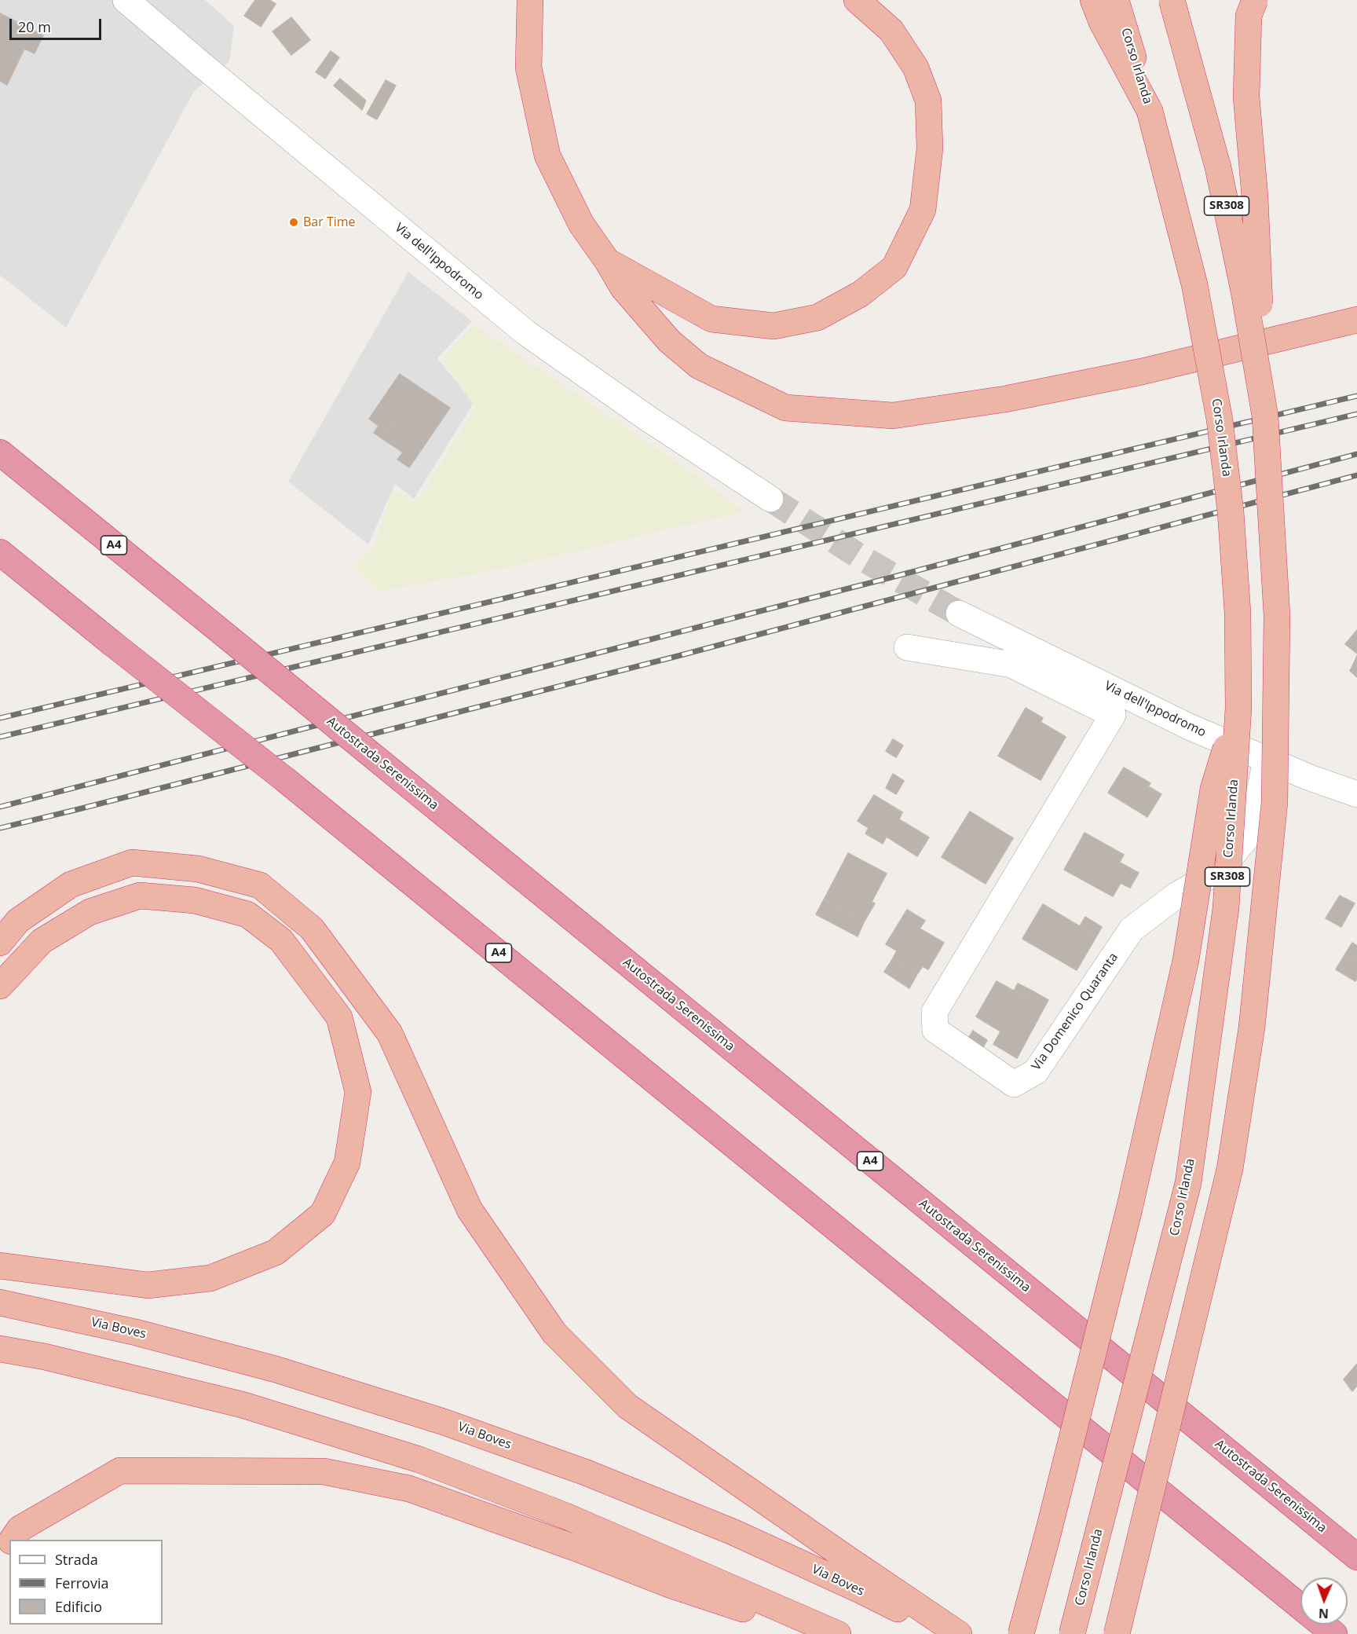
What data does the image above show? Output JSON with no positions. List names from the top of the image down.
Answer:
{
  "streets": {
    "highway": [
      "Corso Irlanda",
      "SR308",
      "A4",
      "Autostrada Serenissima",
      "Via Boves"
    ],
    "street": ["Via dell'Ippodromo", "Via Domenico Quaranta"]
  },
  "crossings": [
    ["Via dell'Ippodromo", "Via Domenico Quaranta"]
  ],
  "places": ["Bar Time"],
  "legend": ["Strada", "Ferrovia", "Edificio"],
  "scale_bar": "20 m",
  "north": "bottom"
}
